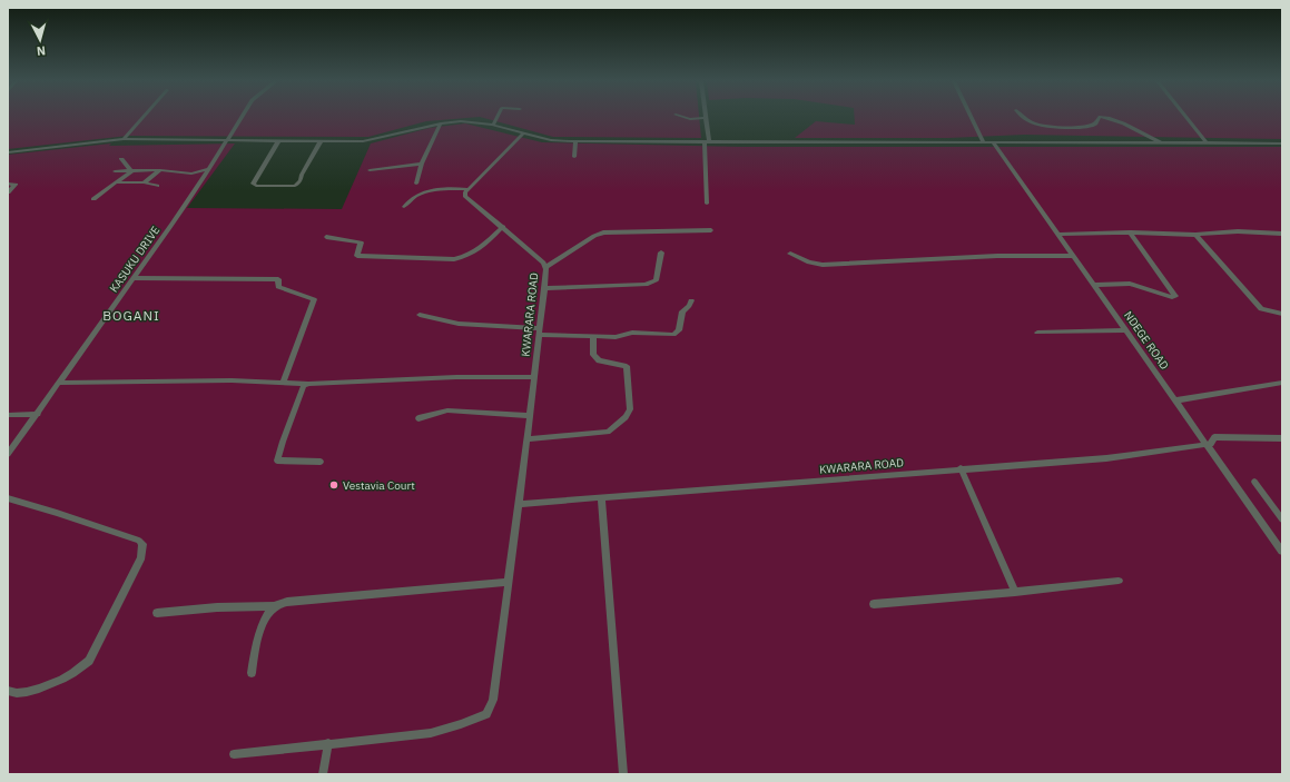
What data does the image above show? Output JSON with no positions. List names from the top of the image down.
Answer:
{
  "streets": {
    "street": ["KASUKU DRIVE", "KWARARA ROAD", "NDEGE ROAD"]
  },
  "crossings": [
    ["KWARARA ROAD", "NDEGE ROAD"]
  ],
  "districts": ["BOGANI"],
  "places": ["Vestavia Court"],
  "north": "bottom"
}
